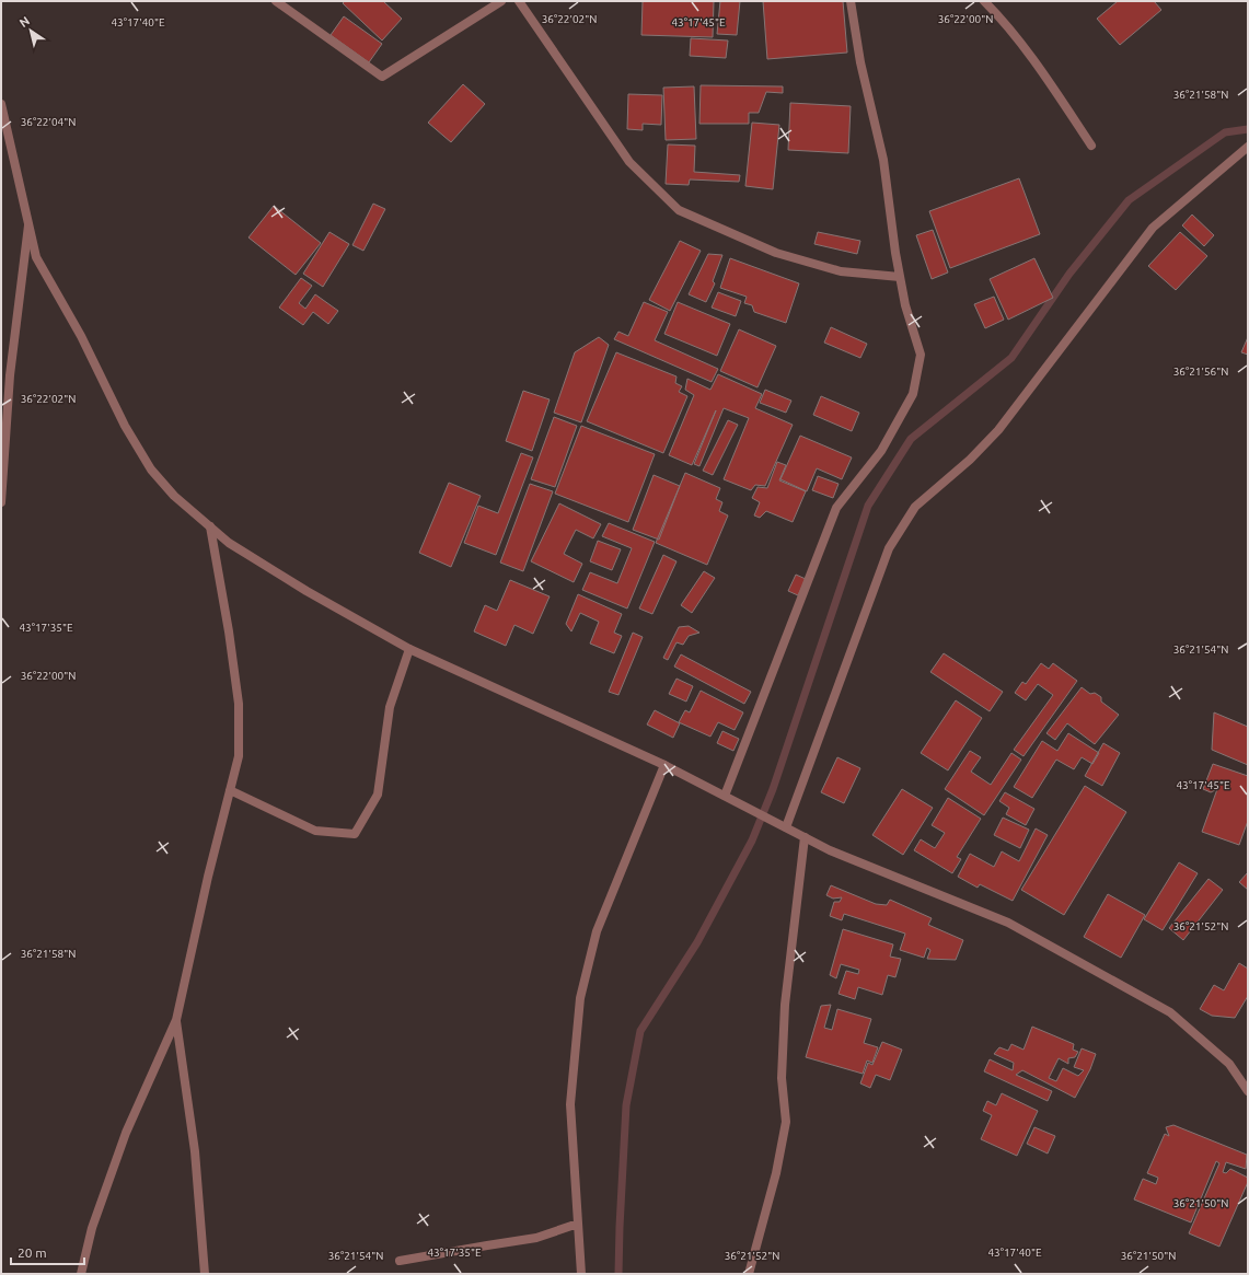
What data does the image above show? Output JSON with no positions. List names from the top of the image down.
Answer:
{
  "scale_bar": "20 m",
  "north": "top left",
  "coordinates": [
    "36°22'00\"N",
    "36°22'02\"N",
    "43°17'40\"E",
    "43°17'45\"E",
    "36°21'58\"N",
    "36°22'04\"N",
    "36°21'56\"N",
    "43°17'35\"E",
    "36°21'54\"N",
    "36°21'52\"N",
    "36°21'50\"N"
  ]
}
